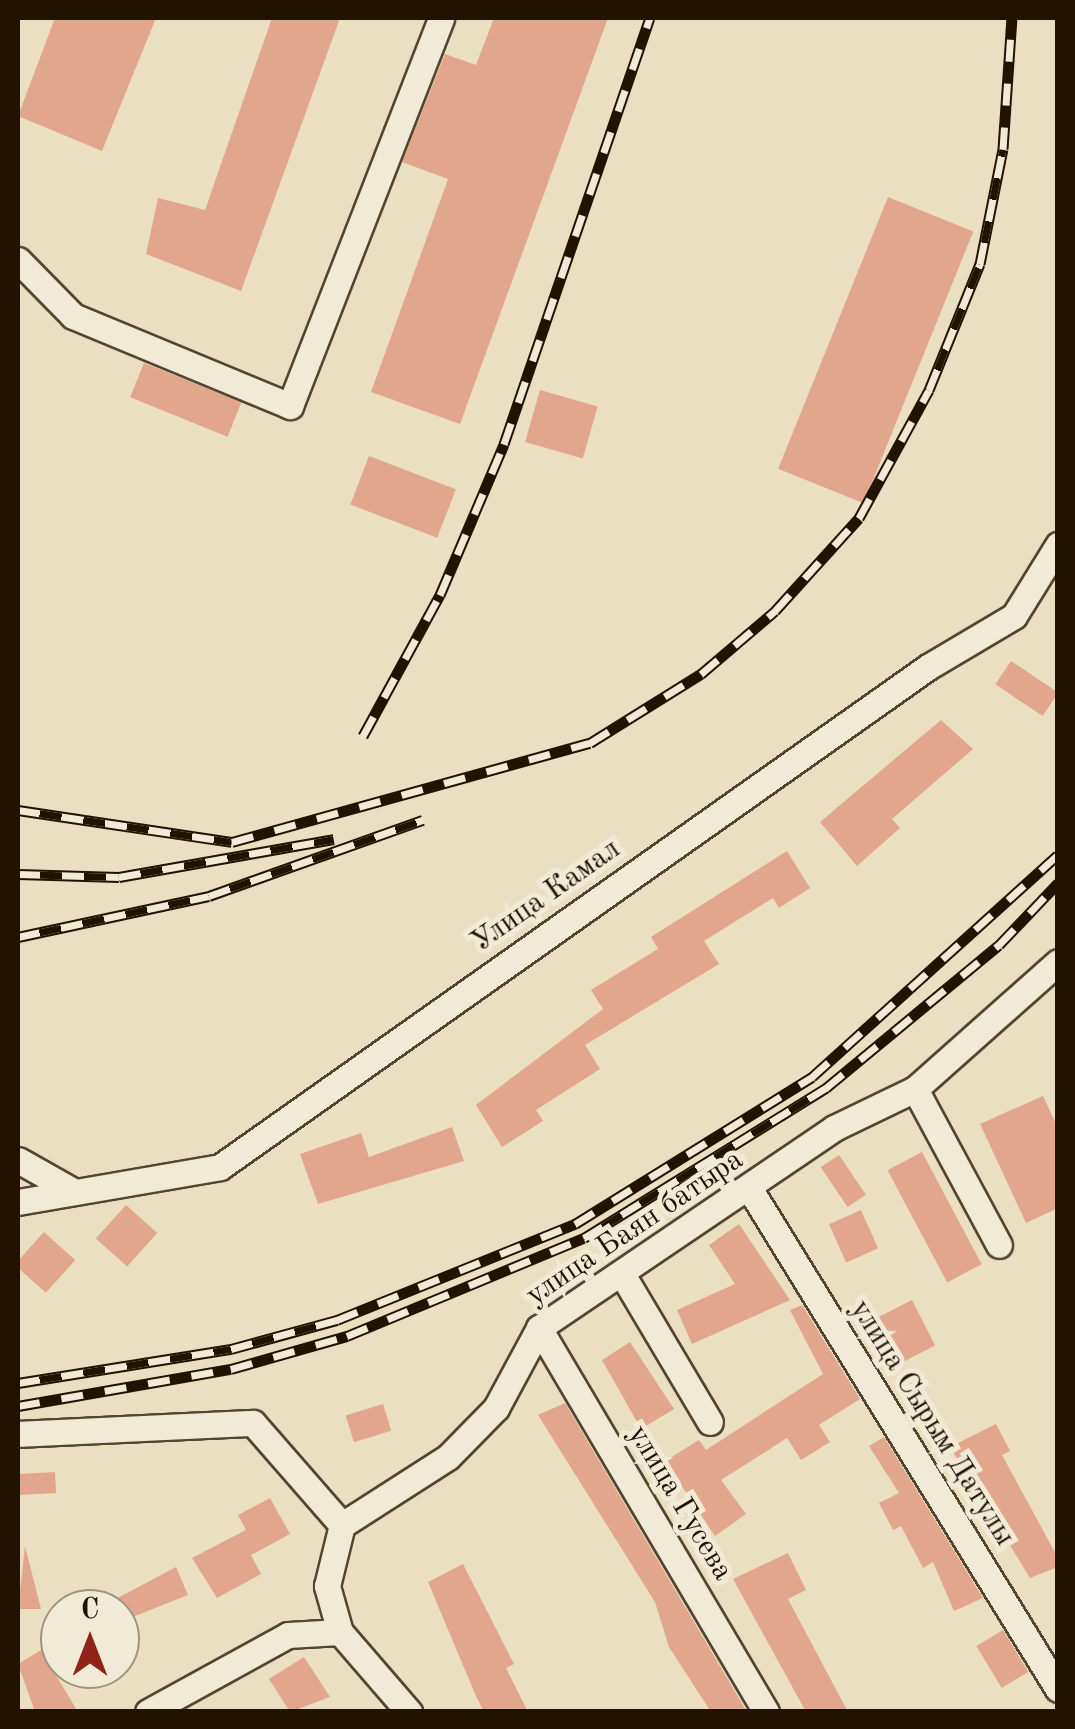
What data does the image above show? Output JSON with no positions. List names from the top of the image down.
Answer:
{
  "streets": {
    "street": [
      "Улица Камал",
      "улица Баян батыра",
      "улица Сырым Датулы",
      "улица Гусева"
    ]
  },
  "crossings": [
    ["улица Баян батыра", "улица Сырым Датулы"],
    ["улица Баян батыра", "улица Гусева"]
  ],
  "north": "top"
}
